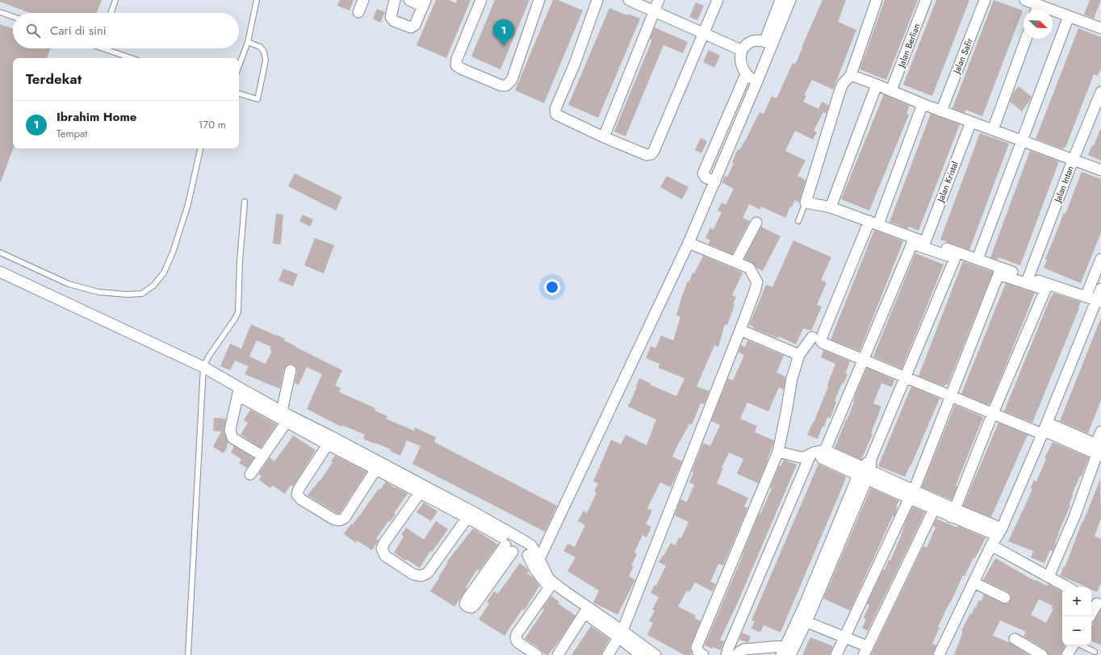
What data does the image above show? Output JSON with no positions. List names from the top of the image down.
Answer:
{
  "streets": {
    "street": [
      "Jalan Berlian",
      "Jalan Safir",
      "Jalan Kristal",
      "Jalan Intan"
    ]
  },
  "north": "bottom right",
  "page": {
    "search": "Cari di sini",
    "pins": "1",
    "heading": "Terdekat",
    "list": [
      {
        "mark": "1",
        "name": "Ibrahim Home",
        "note": "Tempat",
        "value": "170 m"
      }
    ],
    "map_buttons": ["+", "−"]
  }
}
